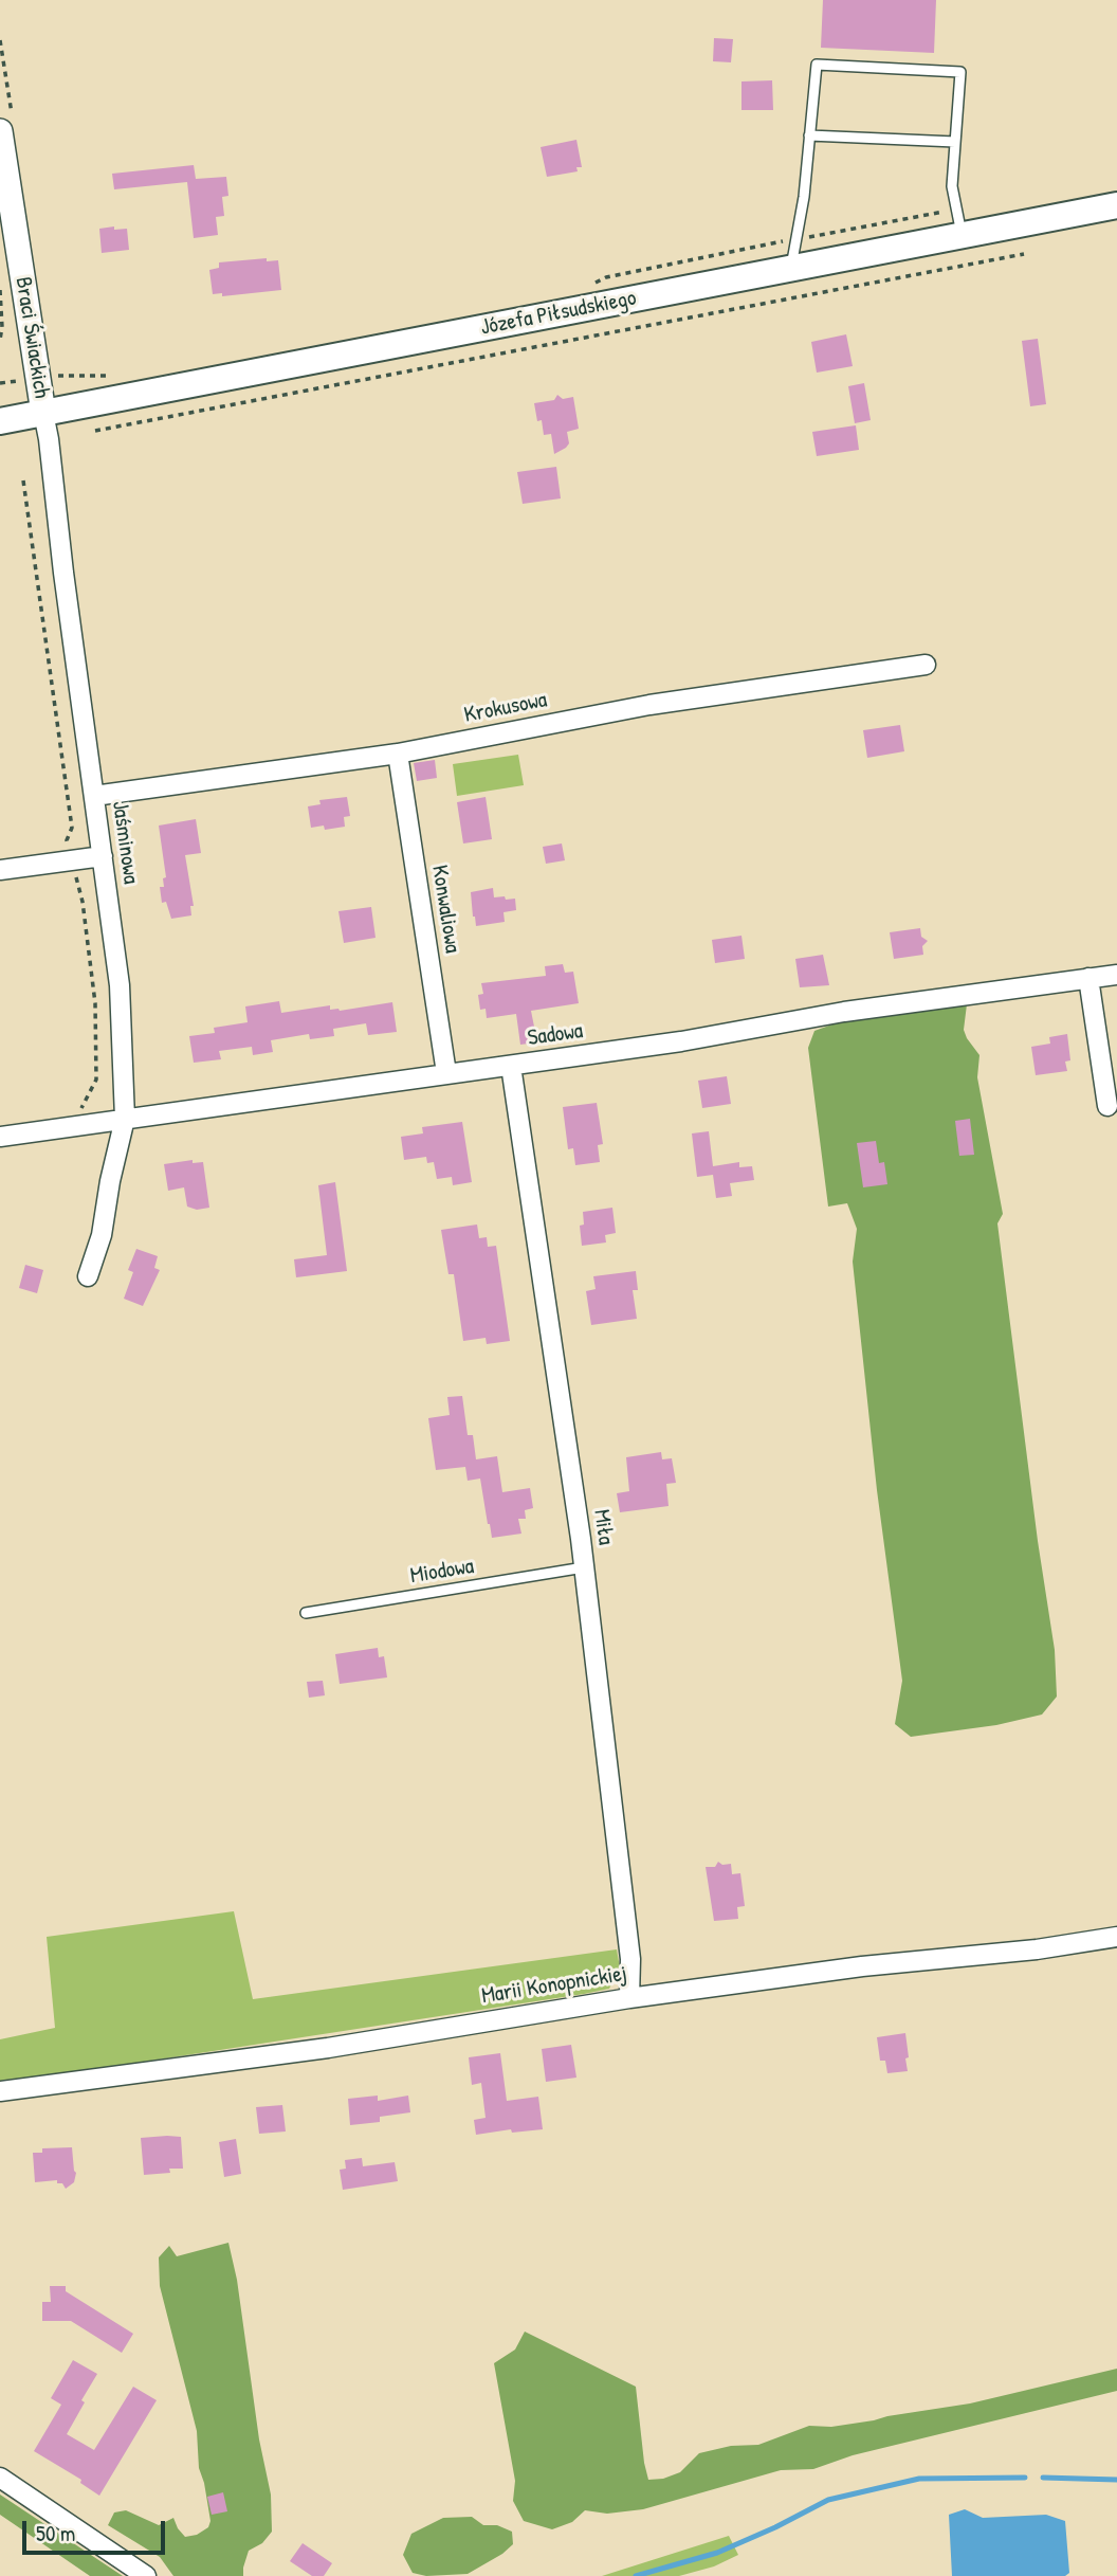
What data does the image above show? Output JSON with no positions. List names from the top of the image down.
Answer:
{
  "streets": {
    "main road": ["Józefa Piłsudskiego"],
    "street": [
      "Braci Świackich",
      "Krokusowa",
      "Jaśminowa",
      "Konwaliowa",
      "Sadowa",
      "Miła",
      "Marii Konopnickiej"
    ],
    "lane": ["Miodowa"]
  },
  "crossings": [
    ["Józefa Piłsudskiego", "Braci Świackich"],
    ["Józefa Piłsudskiego", "Jaśminowa"],
    ["Braci Świackich", "Jaśminowa"],
    ["Krokusowa", "Jaśminowa"],
    ["Krokusowa", "Konwaliowa"],
    ["Jaśminowa", "Sadowa"],
    ["Konwaliowa", "Sadowa"],
    ["Sadowa", "Miła"],
    ["Miła", "Miodowa"],
    ["Miła", "Marii Konopnickiej"]
  ],
  "scale_bar": "50 m"
}
